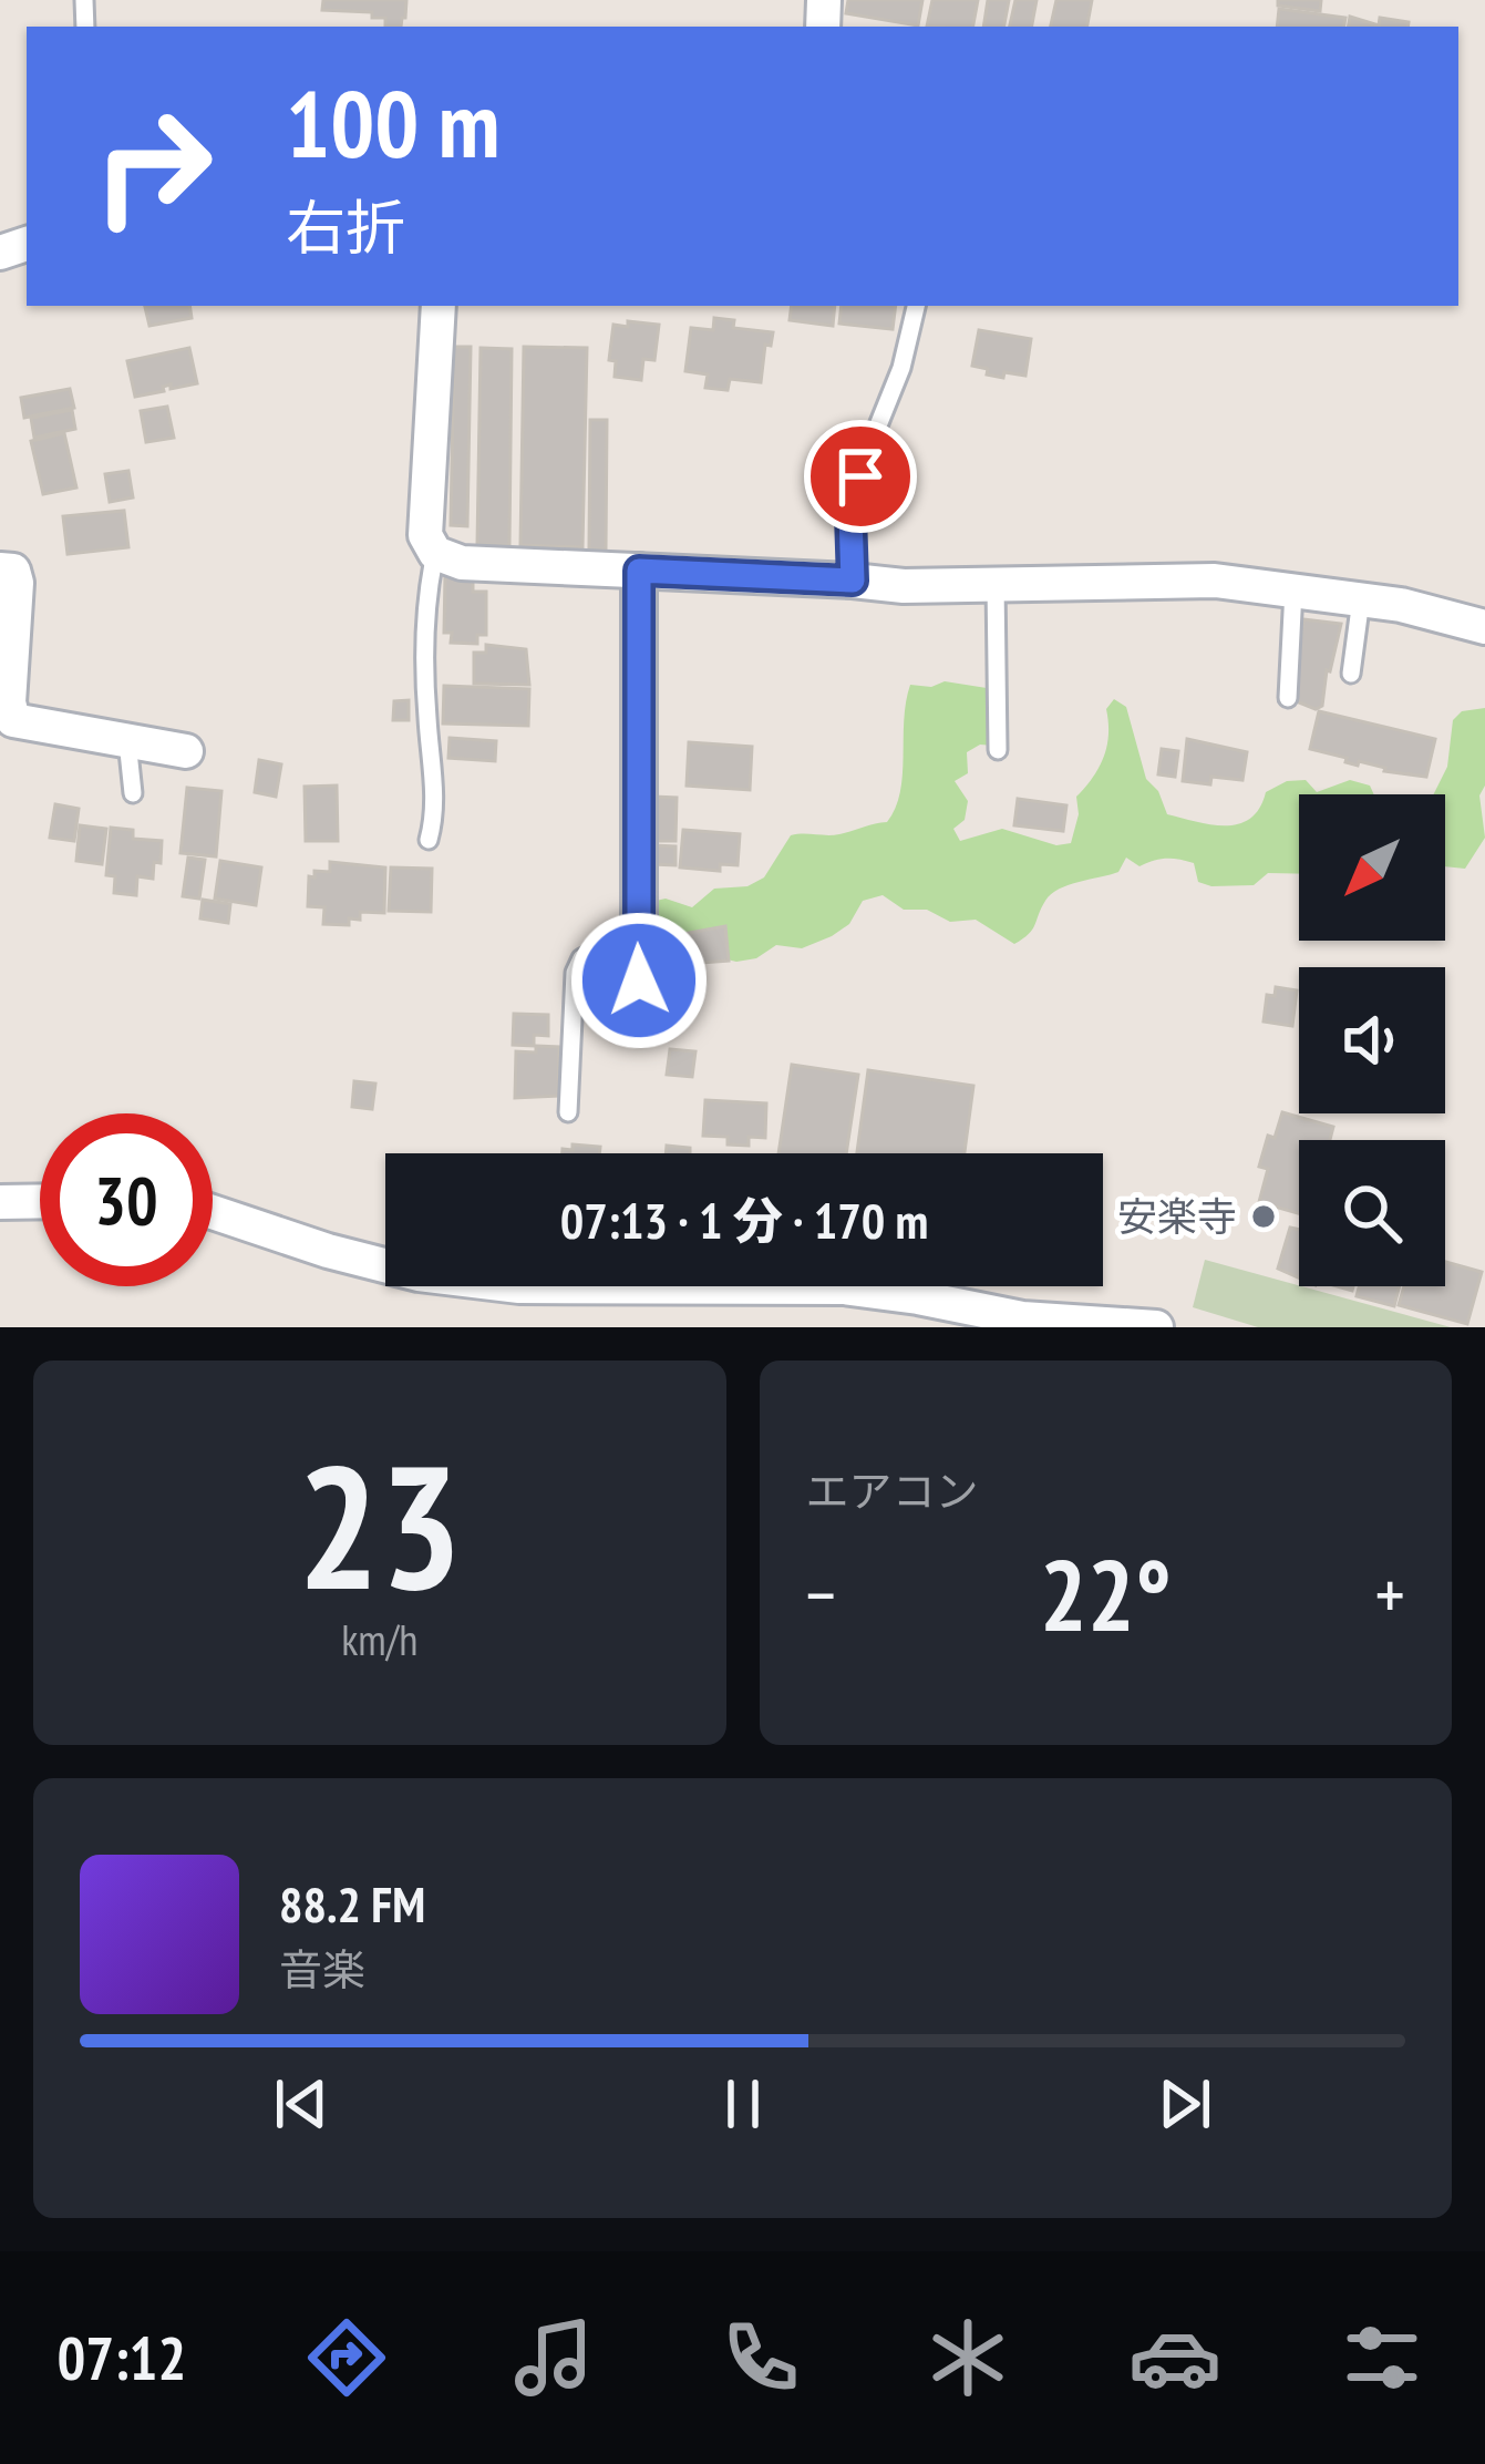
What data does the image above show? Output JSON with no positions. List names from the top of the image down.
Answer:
{
  "places": ["安楽寺"],
  "north": "bottom left",
  "page": {
    "turn": ["100 m", "右折"],
    "limit": "30",
    "trip": "07:13 · 1 分 · 170 m",
    "tile": [
      ["23", "km/h"],
      "エアコン"
    ],
    "heat": ["−", "22°", "+"],
    "song": ["88.2 FM", "音楽"],
    "tabs": "07:12"
  }
}
